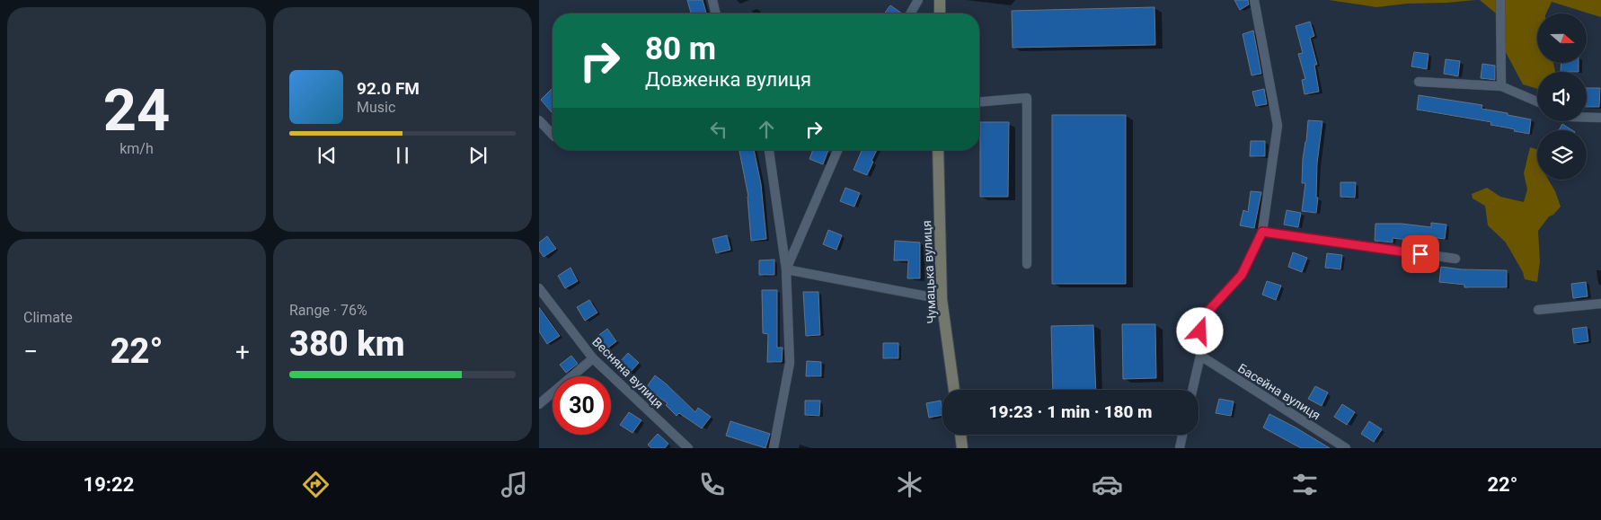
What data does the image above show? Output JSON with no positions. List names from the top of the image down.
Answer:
{
  "streets": {
    "street": ["Чумацька вулиця", "Весняна вулиця", "Басейна вулиця"]
  },
  "north": "right",
  "page": {
    "tile": [
      ["24", "km/h"],
      "Climate",
      ["Range · 76%", "380 km"]
    ],
    "turn": ["80 m", "Довженка вулиця"],
    "song": ["92.0 FM", "Music"],
    "heat": ["−", "22°", "+"],
    "limit": "30",
    "trip": "19:23 · 1 min · 180 m",
    "tabs": ["19:22", "22°"]
  }
}
